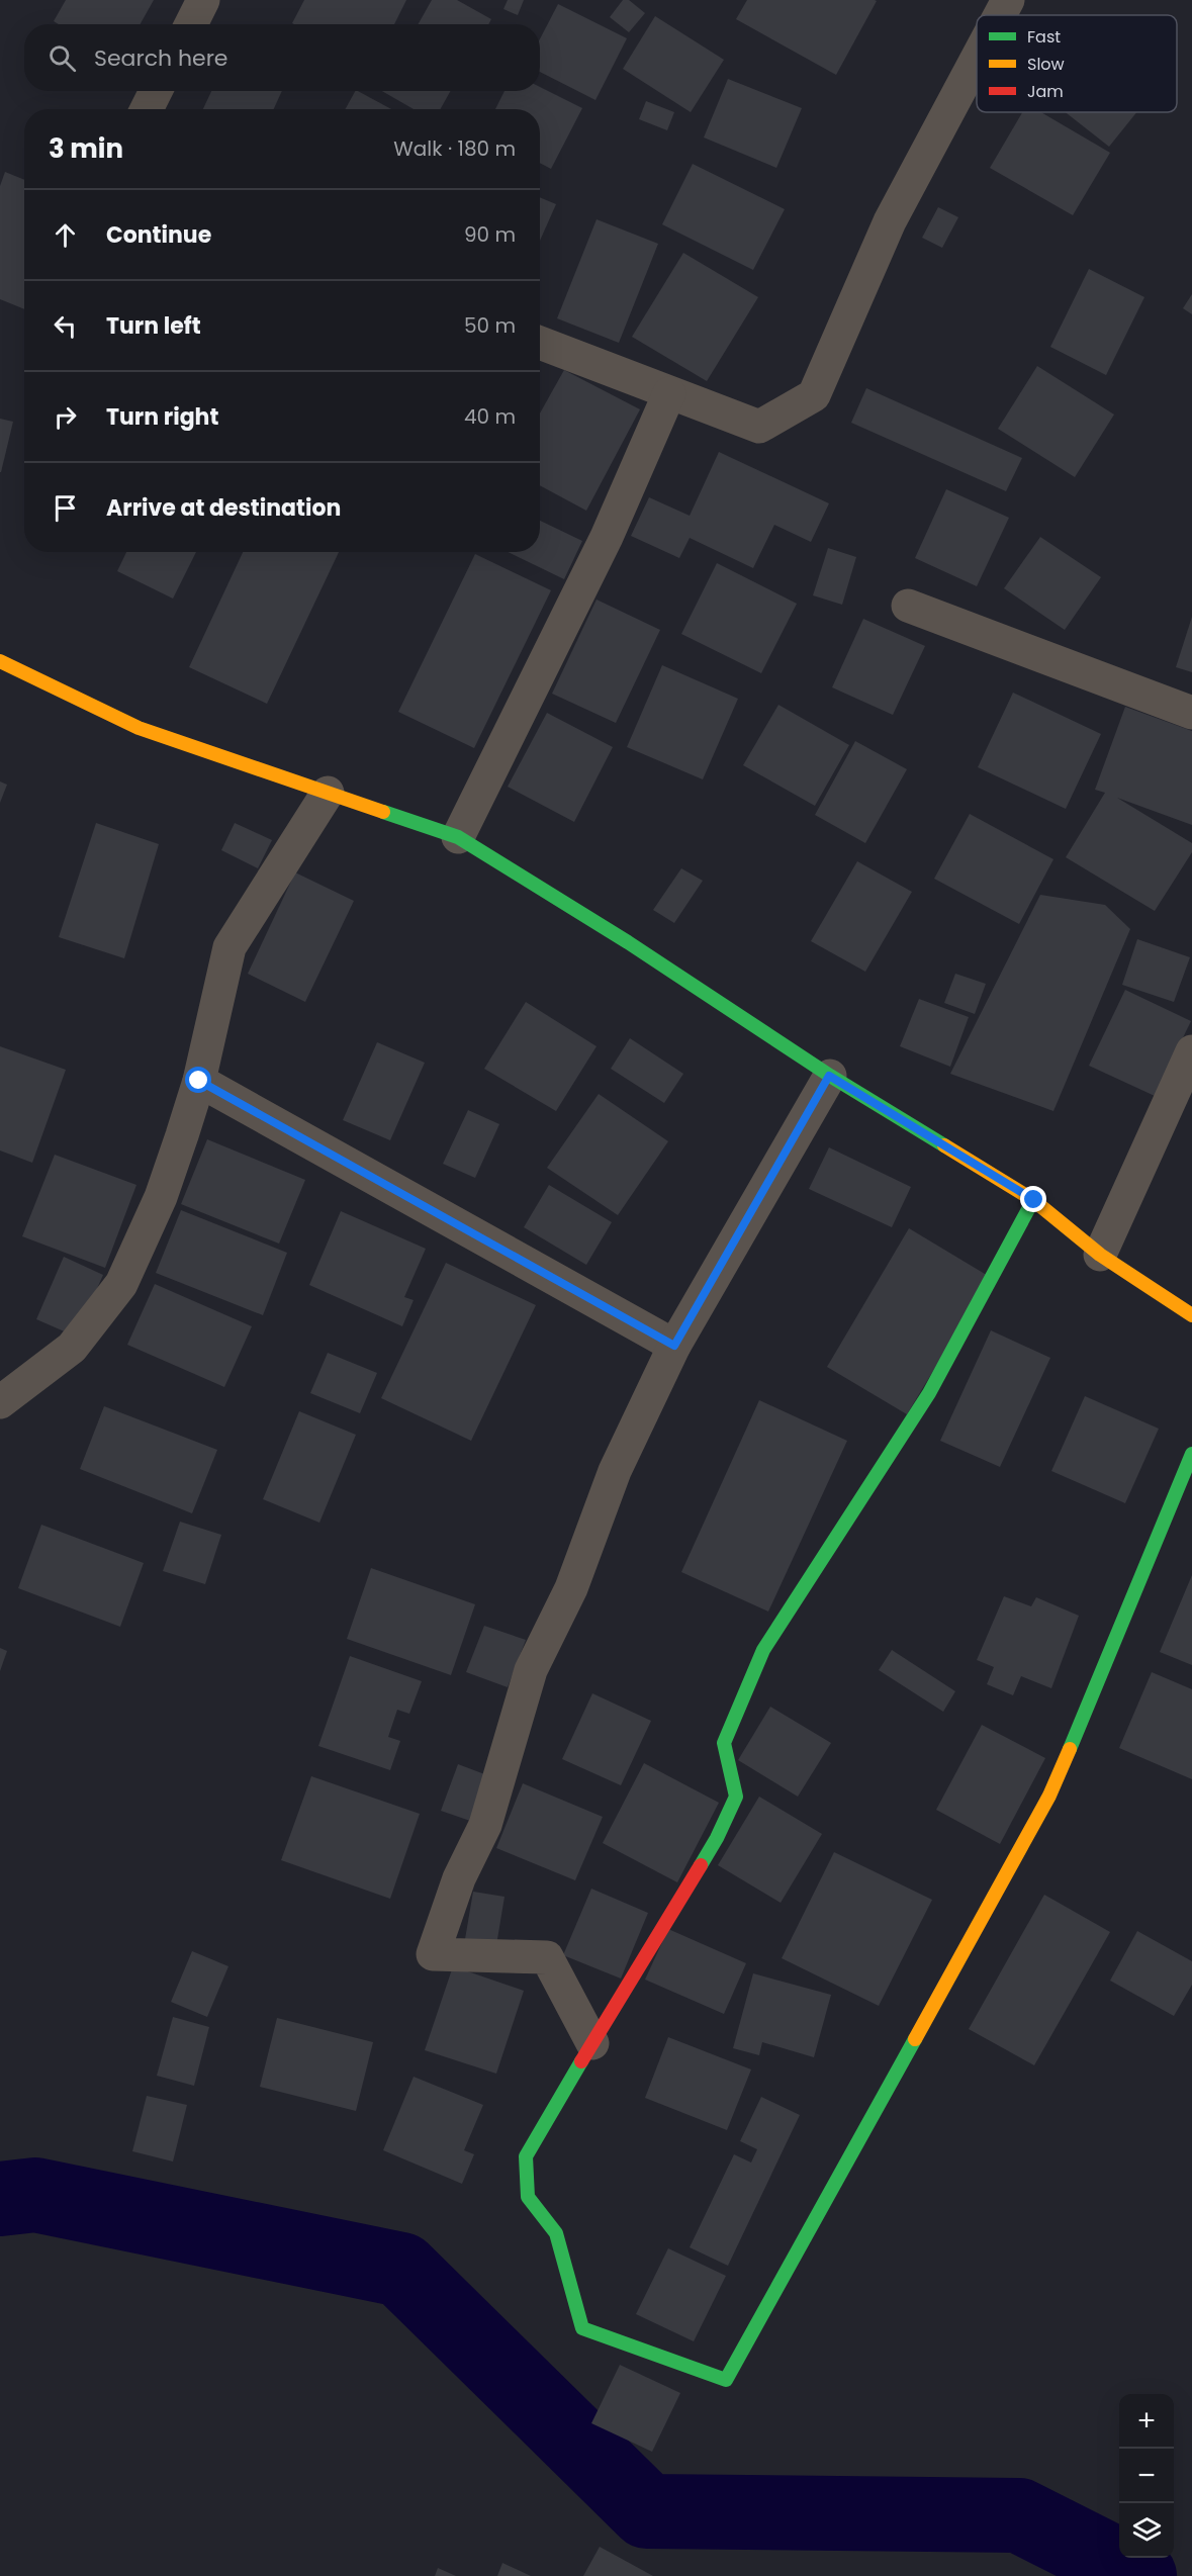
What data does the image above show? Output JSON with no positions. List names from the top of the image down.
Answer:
{
  "legend": ["Fast", "Slow", "Jam"],
  "page": {
    "search": "Search here",
    "heading": ["3 min", "Walk · 180 m"],
    "list": [
      ["Continue", "90 m"],
      ["Turn left", "50 m"],
      ["Turn right", "40 m"],
      "Arrive at destination"
    ],
    "map_buttons": ["+", "−"]
  }
}
